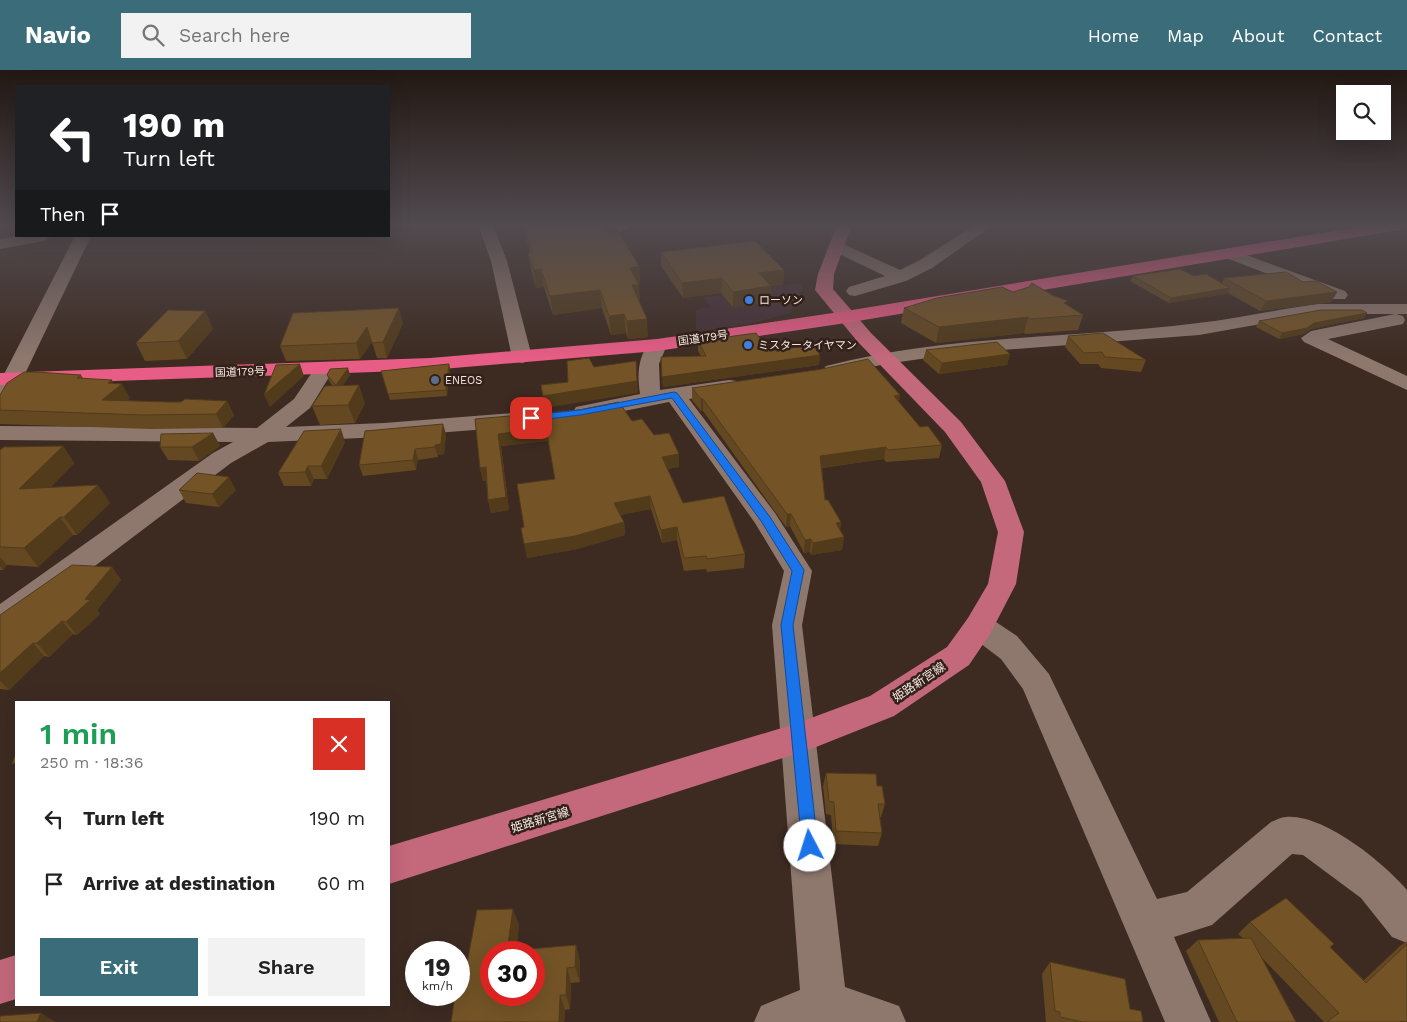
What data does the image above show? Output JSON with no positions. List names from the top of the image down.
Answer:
{
  "streets": {
    "highway": ["国道179号"],
    "main road": ["姫路新宮線"]
  },
  "crossings": [
    ["国道179号", "姫路新宮線"]
  ],
  "places": ["ローソン", "ミスタータイヤマン", "ENEOS"],
  "page": {
    "header": "Navio",
    "search": "Search here",
    "nav": [
      "Home",
      "Map",
      "About",
      "Contact"
    ],
    "turn": ["190 m", "Turn left"],
    "then": "Then",
    "heading": ["1 min", "250 m · 18:36"],
    "list": [
      {
        "name": "Turn left",
        "value": "190 m"
      },
      {
        "name": "Arrive at destination",
        "value": "60 m"
      }
    ],
    "buttons": ["Exit", "Share"],
    "speed": "19 km/h",
    "limit": "30"
  }
}
